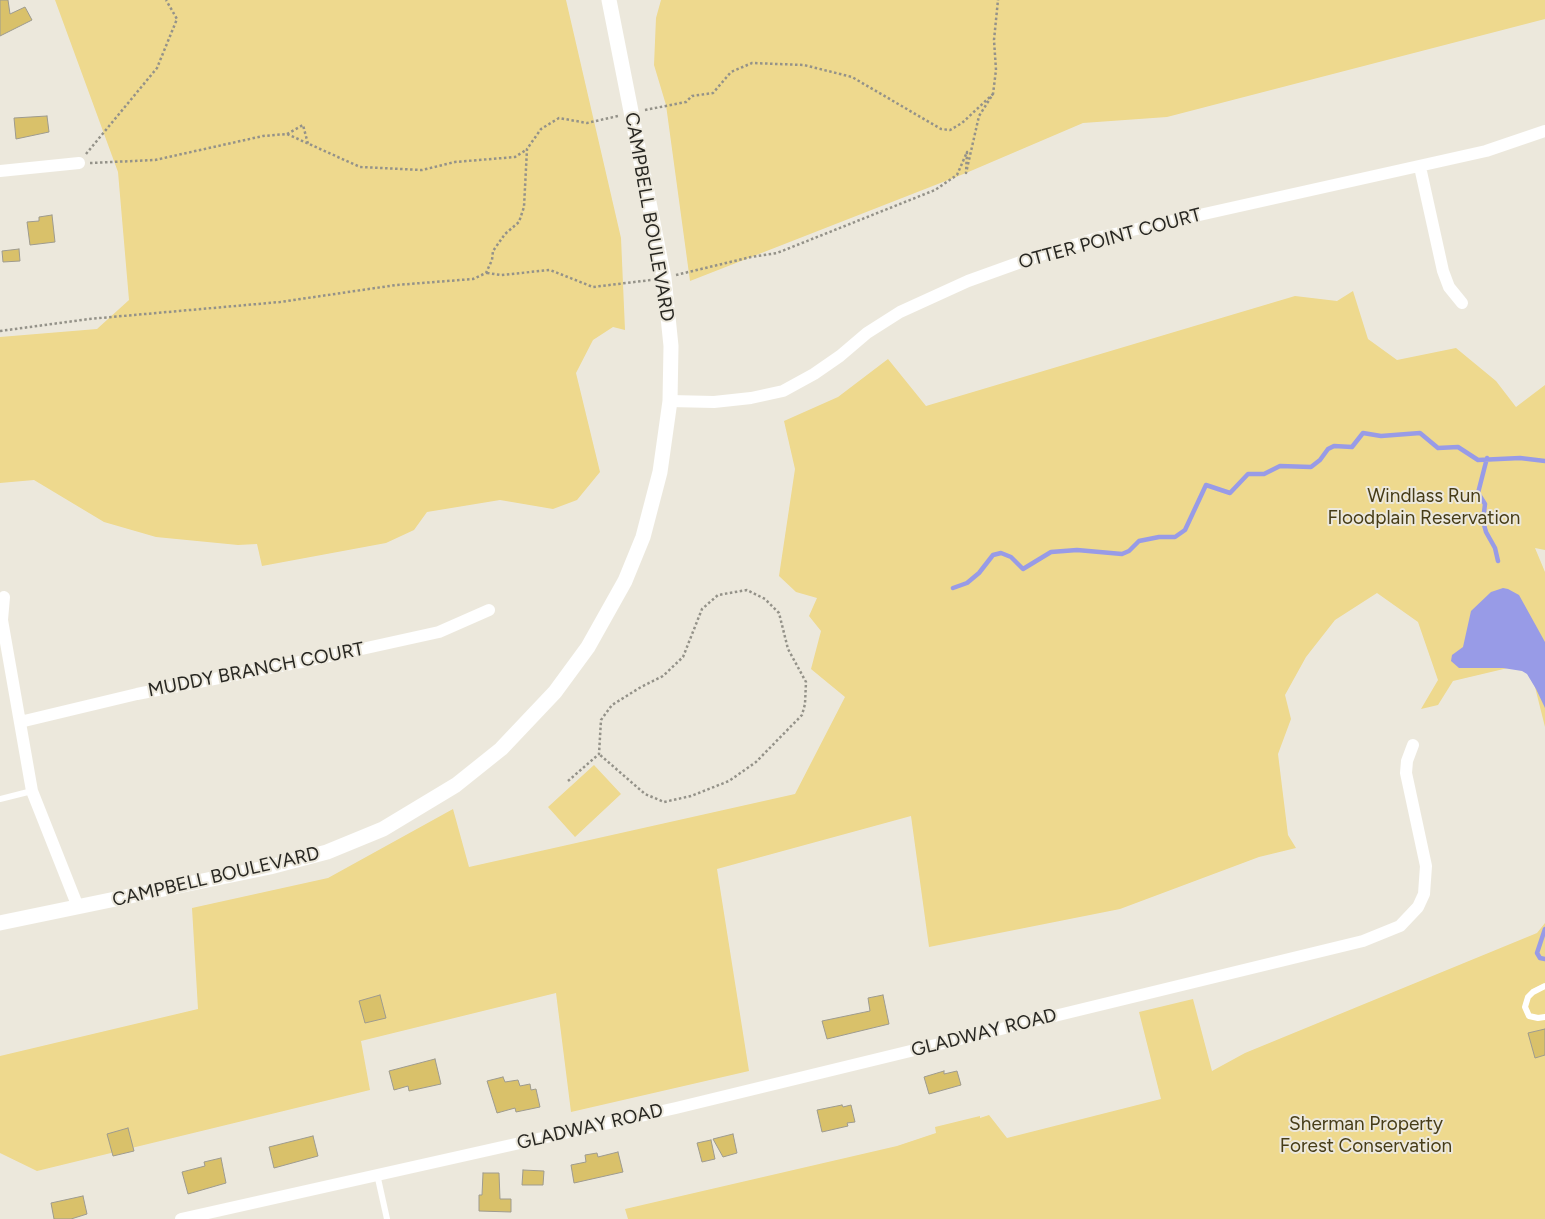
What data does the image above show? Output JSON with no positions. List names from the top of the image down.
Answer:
{
  "streets": {
    "street": [
      "CAMPBELL BOULEVARD",
      "OTTER POINT COURT",
      "MUDDY BRANCH COURT",
      "GLADWAY ROAD"
    ]
  },
  "crossings": [
    ["CAMPBELL BOULEVARD", "OTTER POINT COURT"]
  ],
  "parks": ["Windlass Run Floodplain Reservation", "Sherman Property Forest Conservation"]
}
